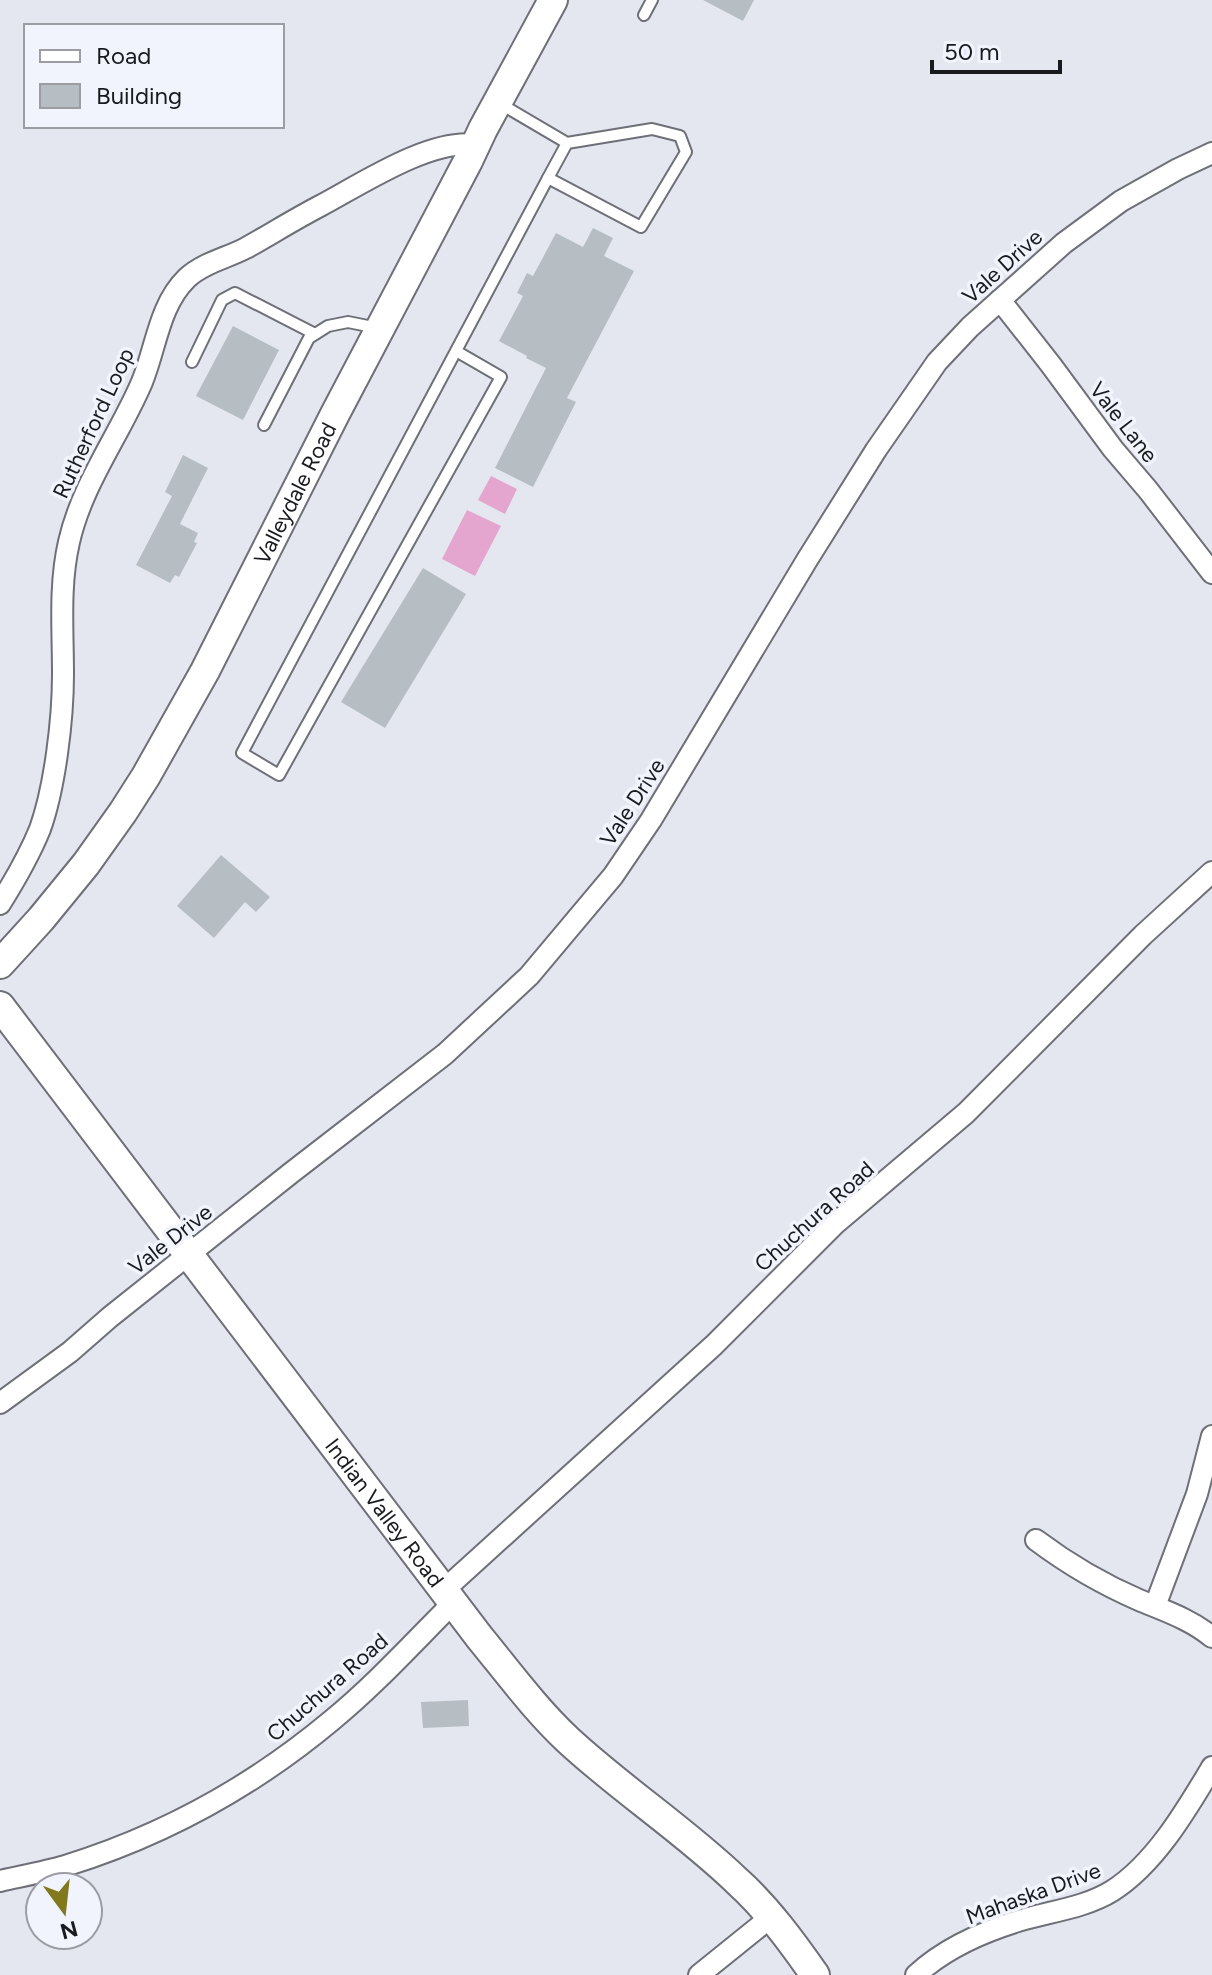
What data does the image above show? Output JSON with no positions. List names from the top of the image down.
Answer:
{
  "streets": {
    "street": [
      "Vale Drive",
      "Vale Lane",
      "Rutherford Loop",
      "Valleydale Road",
      "Chuchura Road",
      "Indian Valley Road",
      "Mahaska Drive"
    ]
  },
  "crossings": [
    ["Vale Drive", "Vale Lane"],
    ["Vale Drive", "Indian Valley Road"],
    ["Rutherford Loop", "Valleydale Road"],
    ["Chuchura Road", "Indian Valley Road"]
  ],
  "legend": ["Road", "Building"],
  "scale_bar": "50 m",
  "north": "bottom"
}
